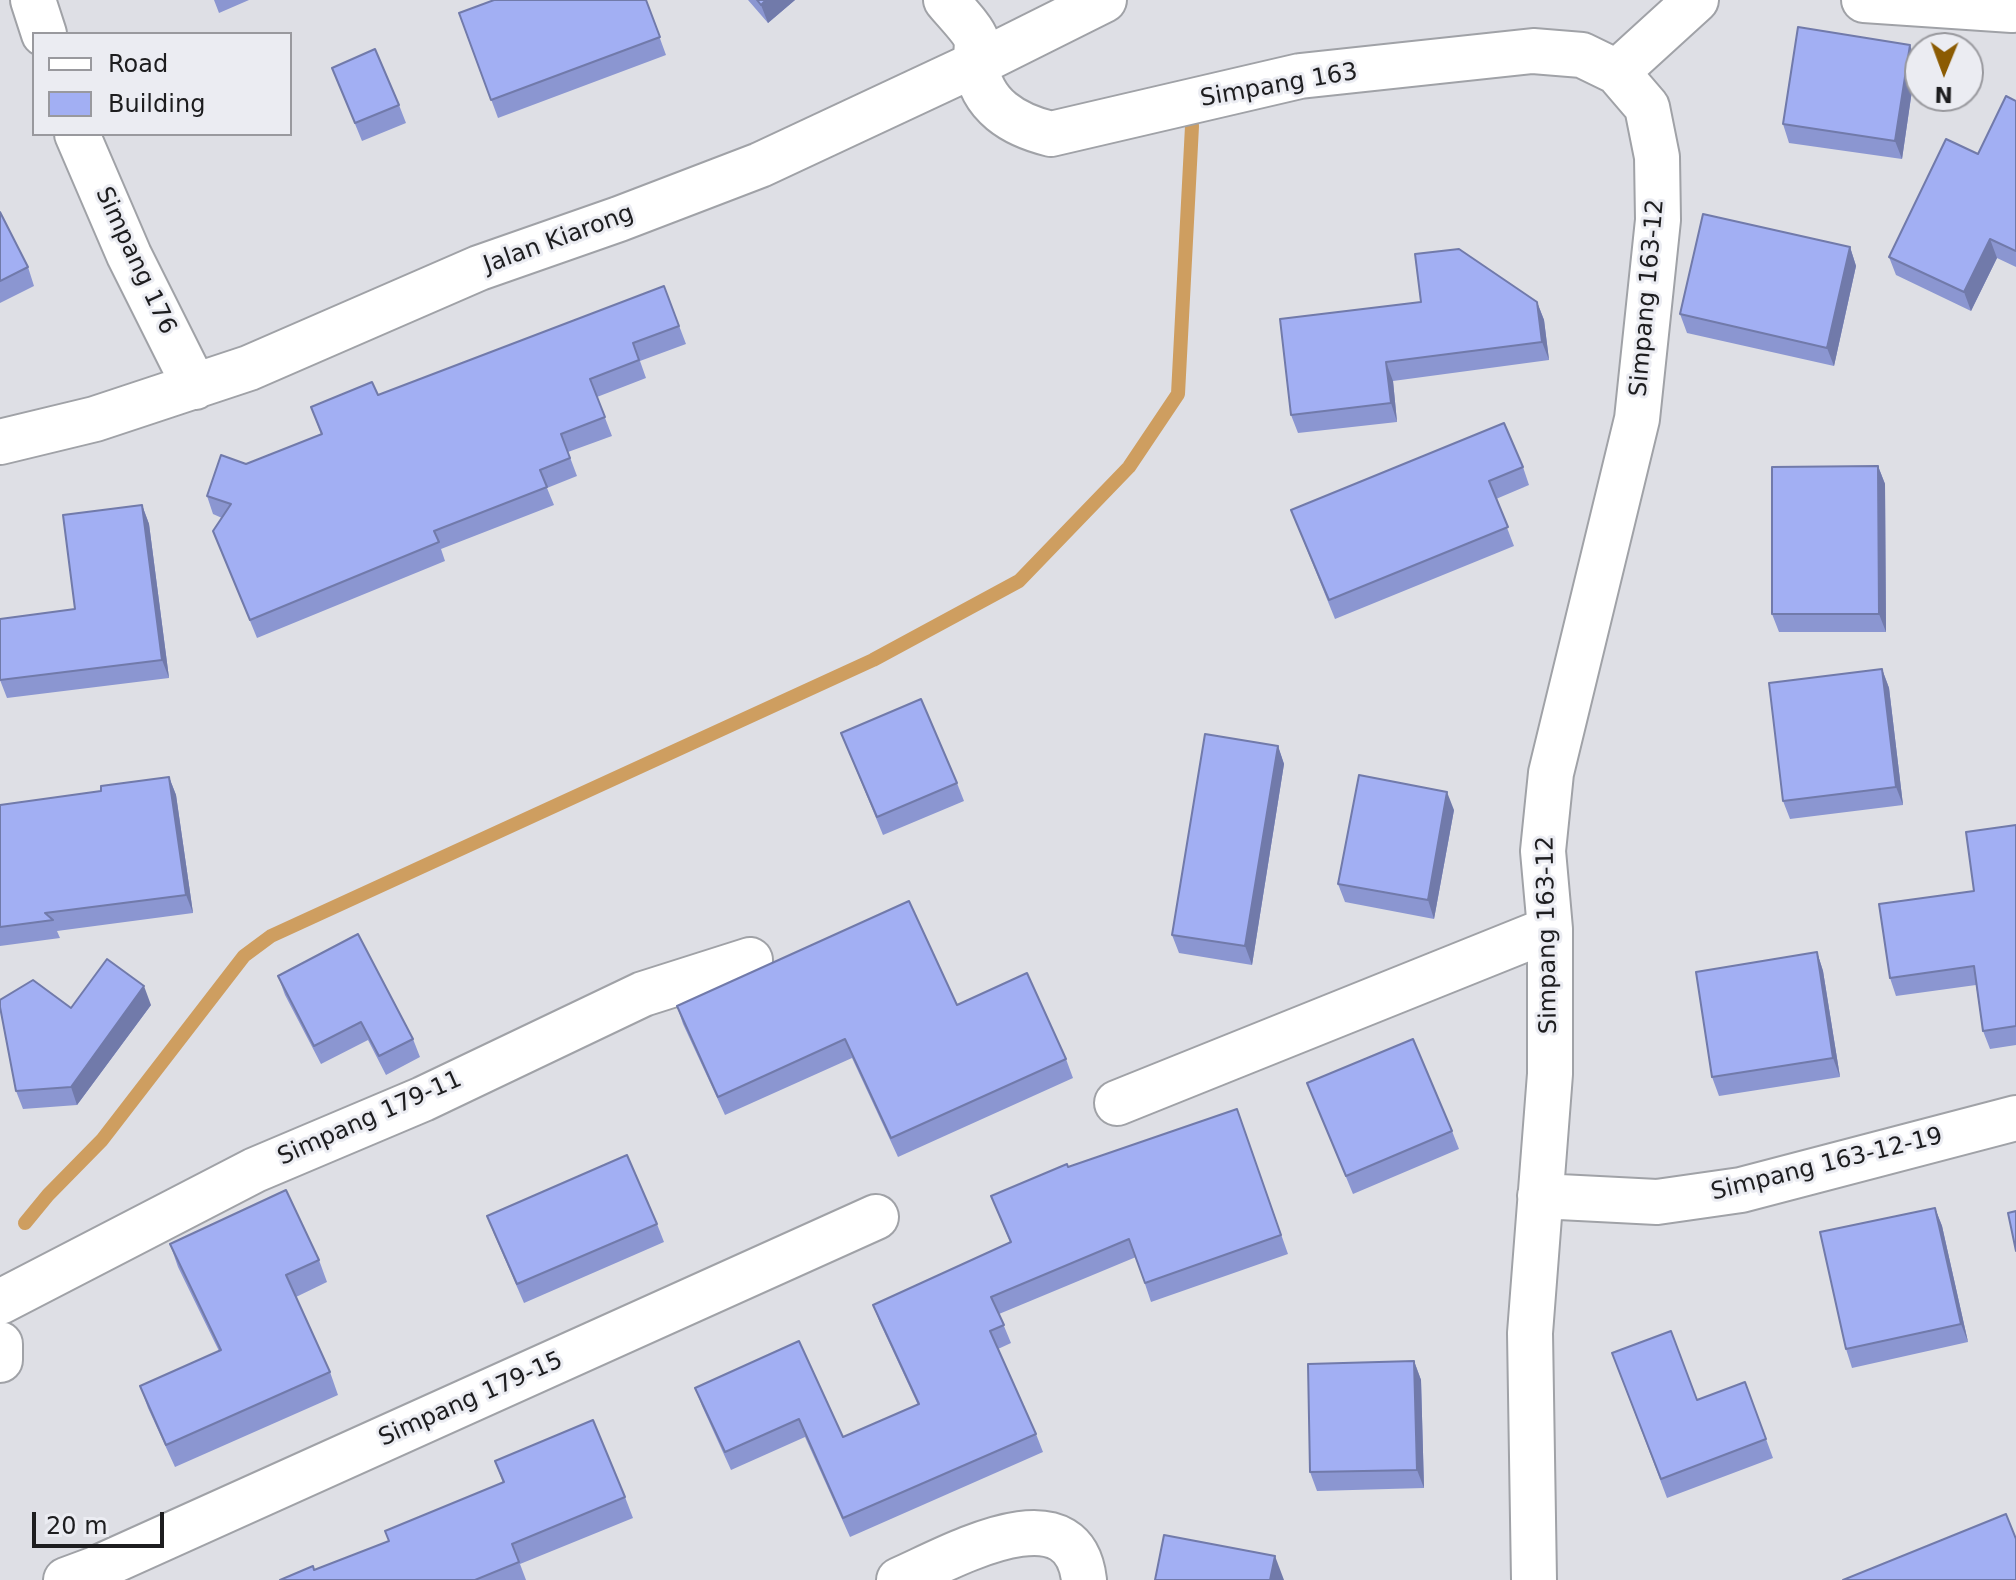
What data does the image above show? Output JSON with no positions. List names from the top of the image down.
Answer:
{
  "streets": {
    "street": [
      "Simpang 163",
      "Jalan Kiarong",
      "Simpang 176",
      "Simpang 163-12",
      "Simpang 179-11",
      "Simpang 163-12-19",
      "Simpang 179-15"
    ]
  },
  "crossings": [
    ["Simpang 163", "Jalan Kiarong"],
    ["Simpang 163", "Simpang 163-12"],
    ["Jalan Kiarong", "Simpang 176"],
    ["Simpang 163-12", "Simpang 163-12-19"]
  ],
  "legend": ["Road", "Building"],
  "scale_bar": "20 m",
  "north": "bottom"
}
